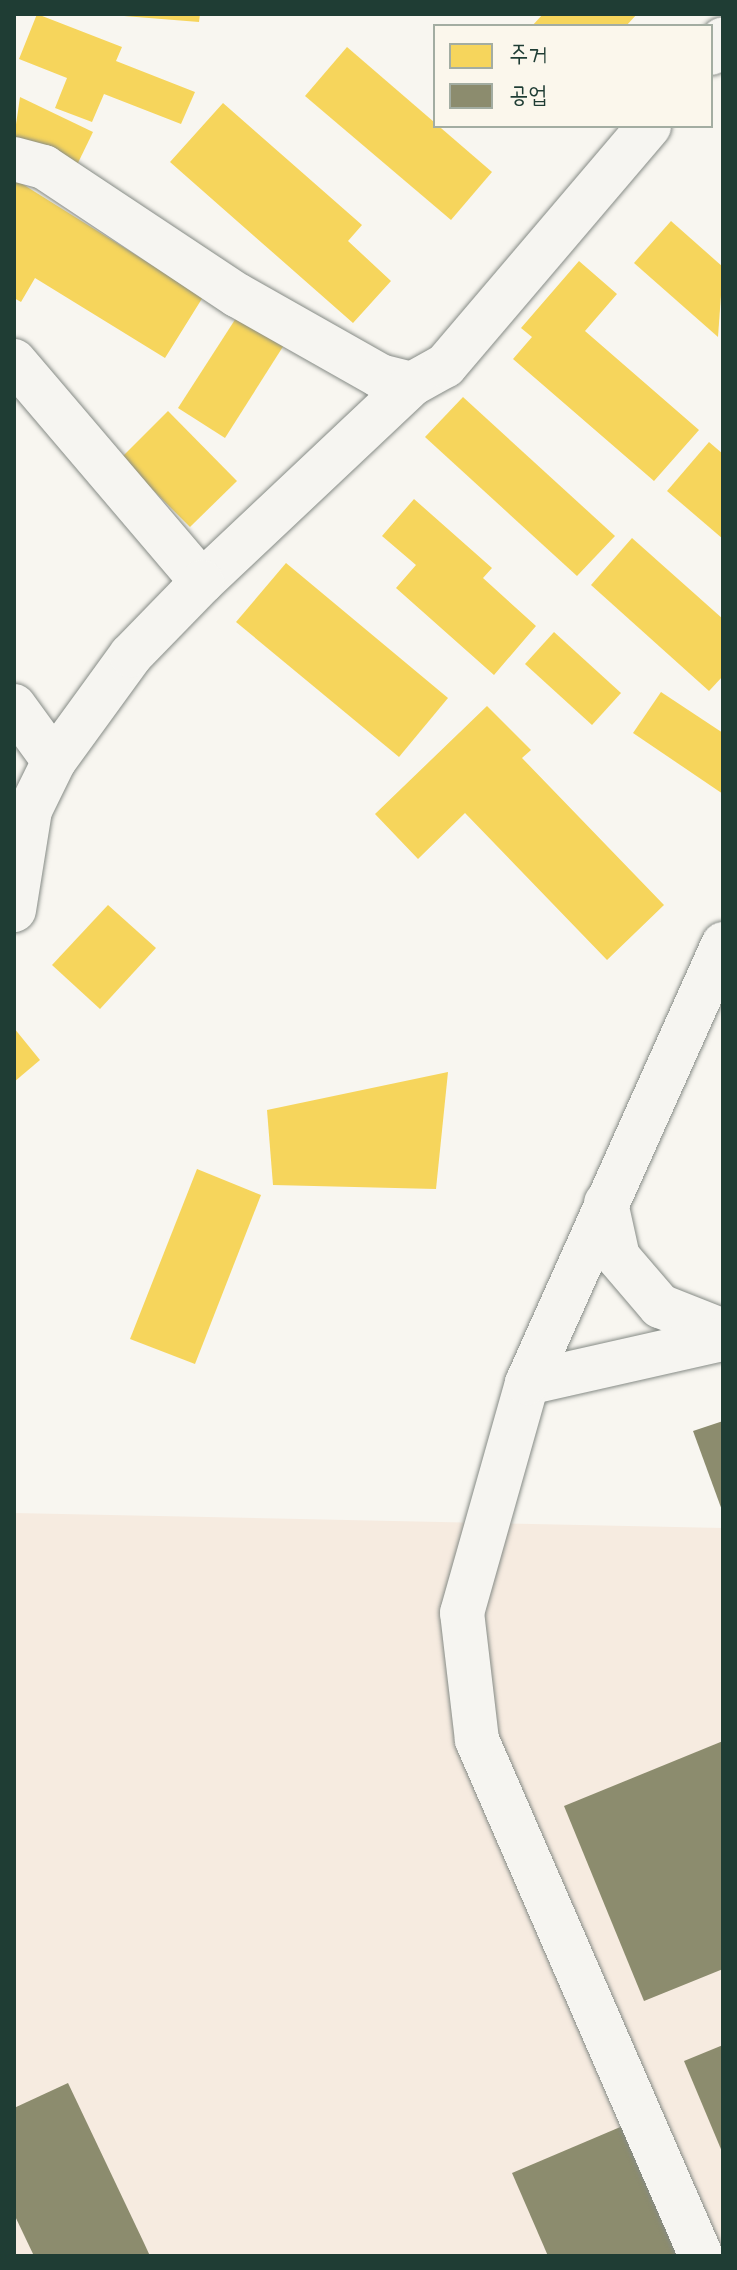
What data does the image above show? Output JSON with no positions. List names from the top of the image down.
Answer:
{
  "legend": ["주거", "공업"]
}
